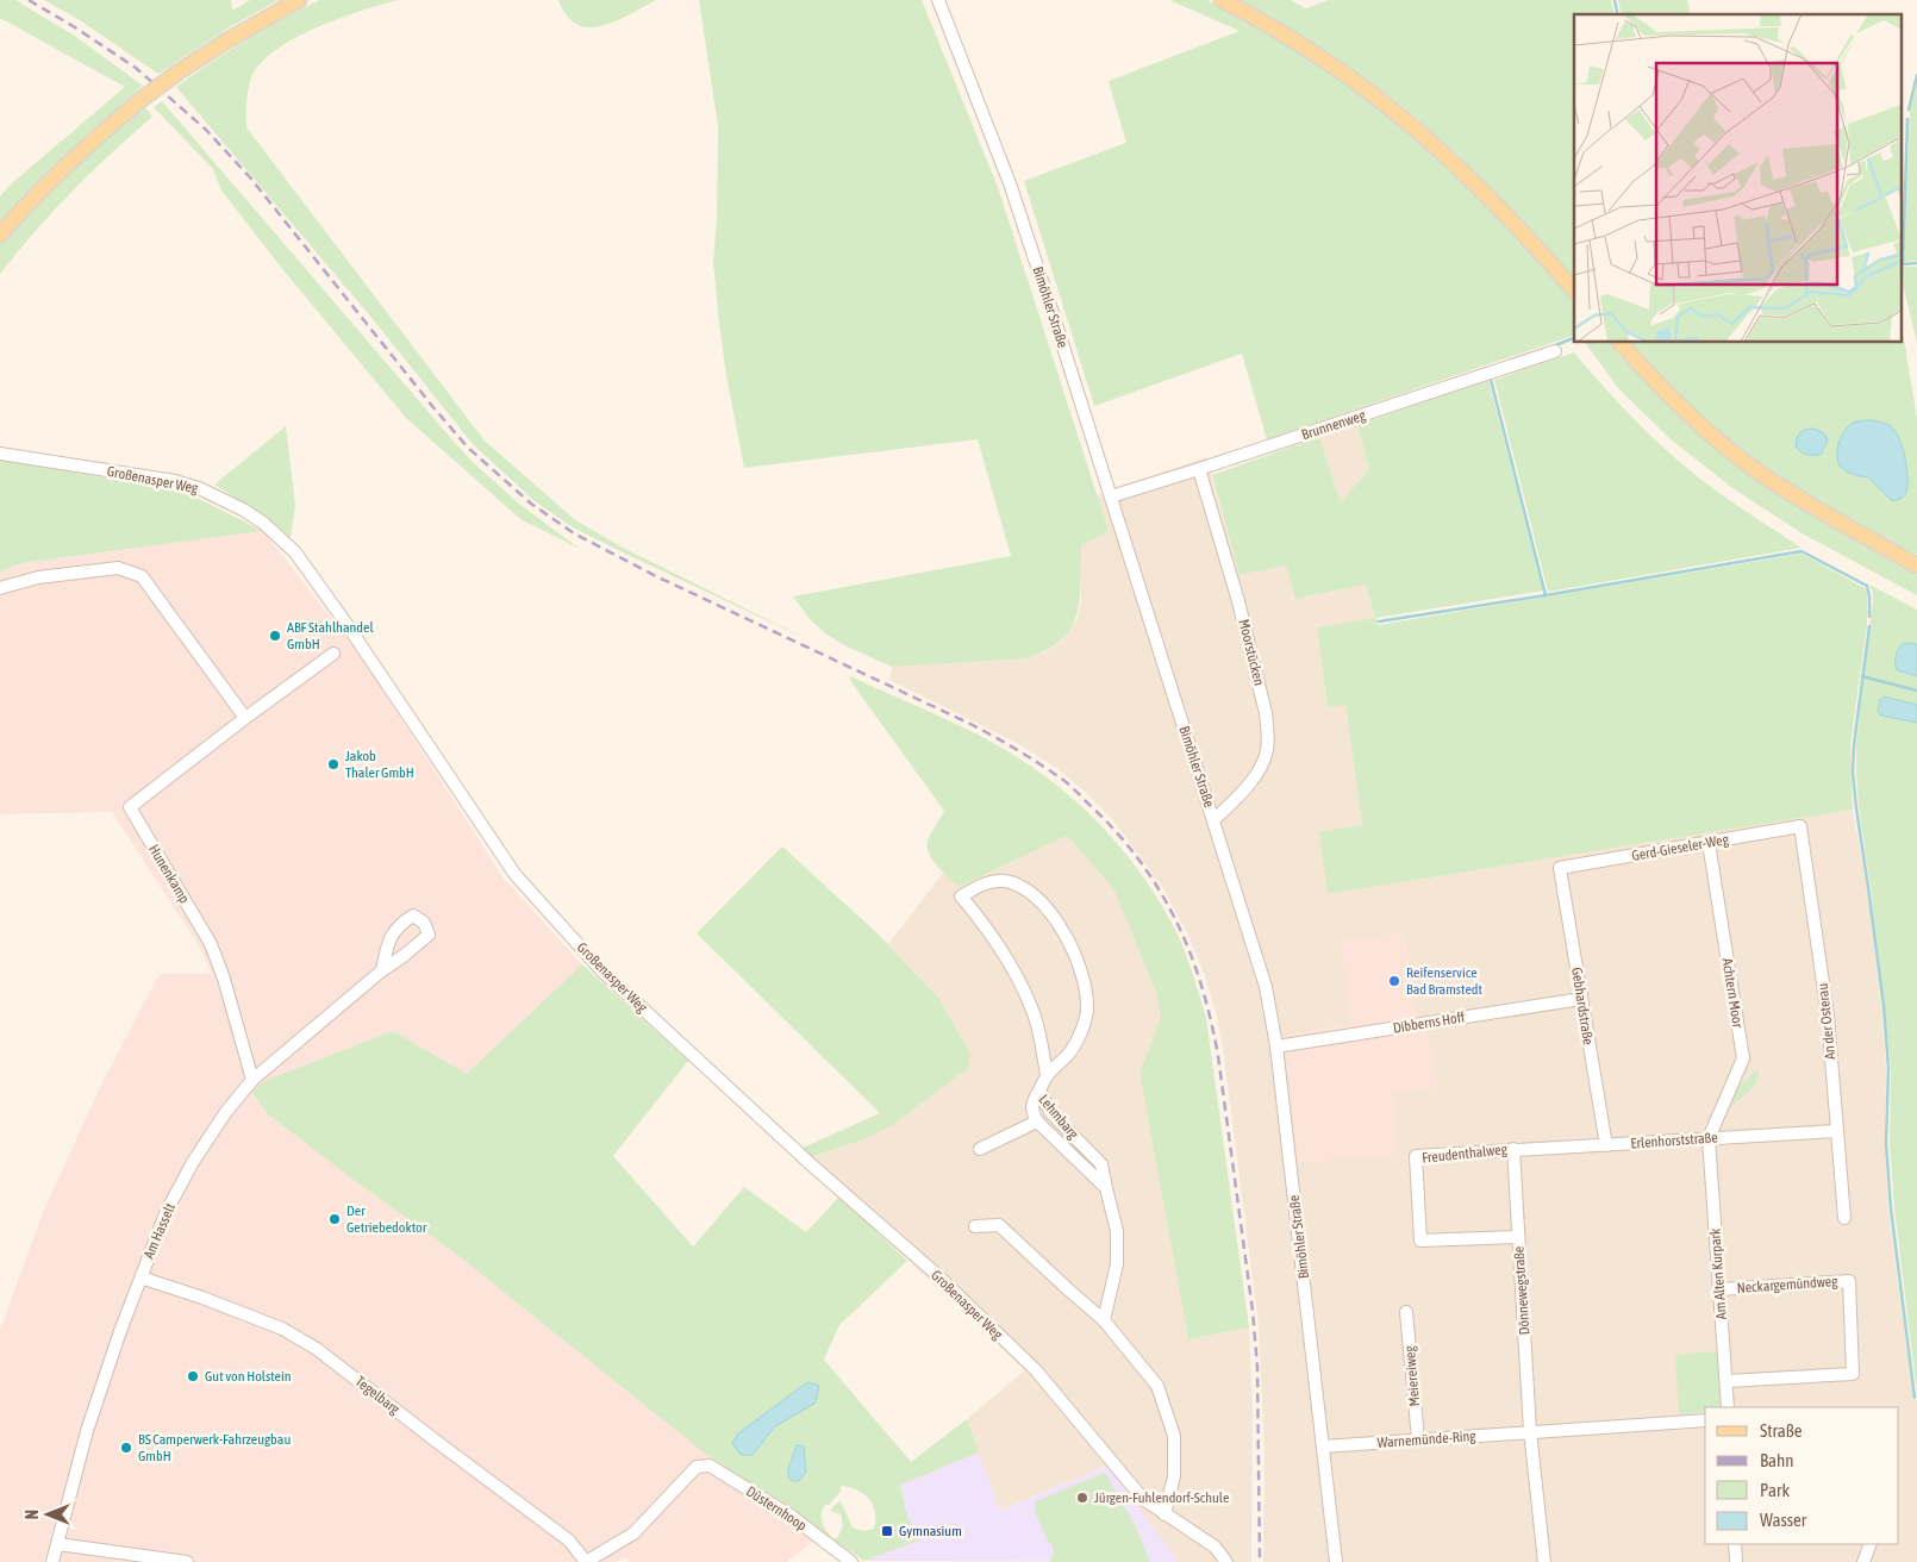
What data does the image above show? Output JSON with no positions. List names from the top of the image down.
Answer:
{
  "streets": {
    "street": [
      "Bimöhler Straße",
      "Brunnenweg",
      "Großenasper Weg",
      "Moorstücken",
      "Gerd-Gieseler-Weg",
      "Hunenkamp",
      "Achtern Moor",
      "Gebhardstraße",
      "An der Osterau",
      "Dibberns Hoff",
      "Lehmbarg",
      "Erlenhorststraße",
      "Freudenthalweg",
      "Am Hasselt",
      "Am Alten Kurpark",
      "Neckargemündweg",
      "Dönnewegstraße",
      "Meiereiweg",
      "Tegelbarg",
      "Warnemünde-Ring",
      "Düsternhoop"
    ]
  },
  "crossings": [
    ["Bimöhler Straße", "Brunnenweg"],
    ["Bimöhler Straße", "Moorstücken"],
    ["Bimöhler Straße", "Dibberns Hoff"],
    ["Bimöhler Straße", "Warnemünde-Ring"],
    ["Brunnenweg", "Moorstücken"],
    ["Gerd-Gieseler-Weg", "Achtern Moor"],
    ["Gerd-Gieseler-Weg", "Gebhardstraße"],
    ["Gerd-Gieseler-Weg", "An der Osterau"],
    ["Hunenkamp", "Am Hasselt"],
    ["Achtern Moor", "Erlenhorststraße"],
    ["Achtern Moor", "Am Alten Kurpark"],
    ["Gebhardstraße", "Dibberns Hoff"],
    ["Gebhardstraße", "Erlenhorststraße"],
    ["An der Osterau", "Erlenhorststraße"],
    ["Erlenhorststraße", "Freudenthalweg"],
    ["Erlenhorststraße", "Am Alten Kurpark"],
    ["Erlenhorststraße", "Dönnewegstraße"],
    ["Freudenthalweg", "Dönnewegstraße"],
    ["Am Hasselt", "Tegelbarg"],
    ["Am Alten Kurpark", "Neckargemündweg"],
    ["Dönnewegstraße", "Warnemünde-Ring"],
    ["Meiereiweg", "Warnemünde-Ring"],
    ["Tegelbarg", "Düsternhoop"]
  ],
  "places": {
    "other": [
      "ABF Stahlhandel GmbH",
      "Jakob Thaler GmbH",
      "Reifenservice Bad Bramstedt",
      "Der Getriebedoktor",
      "Gut von Holstein",
      "BS Camperwerk-Fahrzeugbau GmbH",
      "Jürgen-Fuhlendorf-Schule"
    ],
    "transit": ["Gymnasium"]
  },
  "legend": [
    "Straße",
    "Bahn",
    "Park",
    "Wasser"
  ],
  "north": "left"
}
